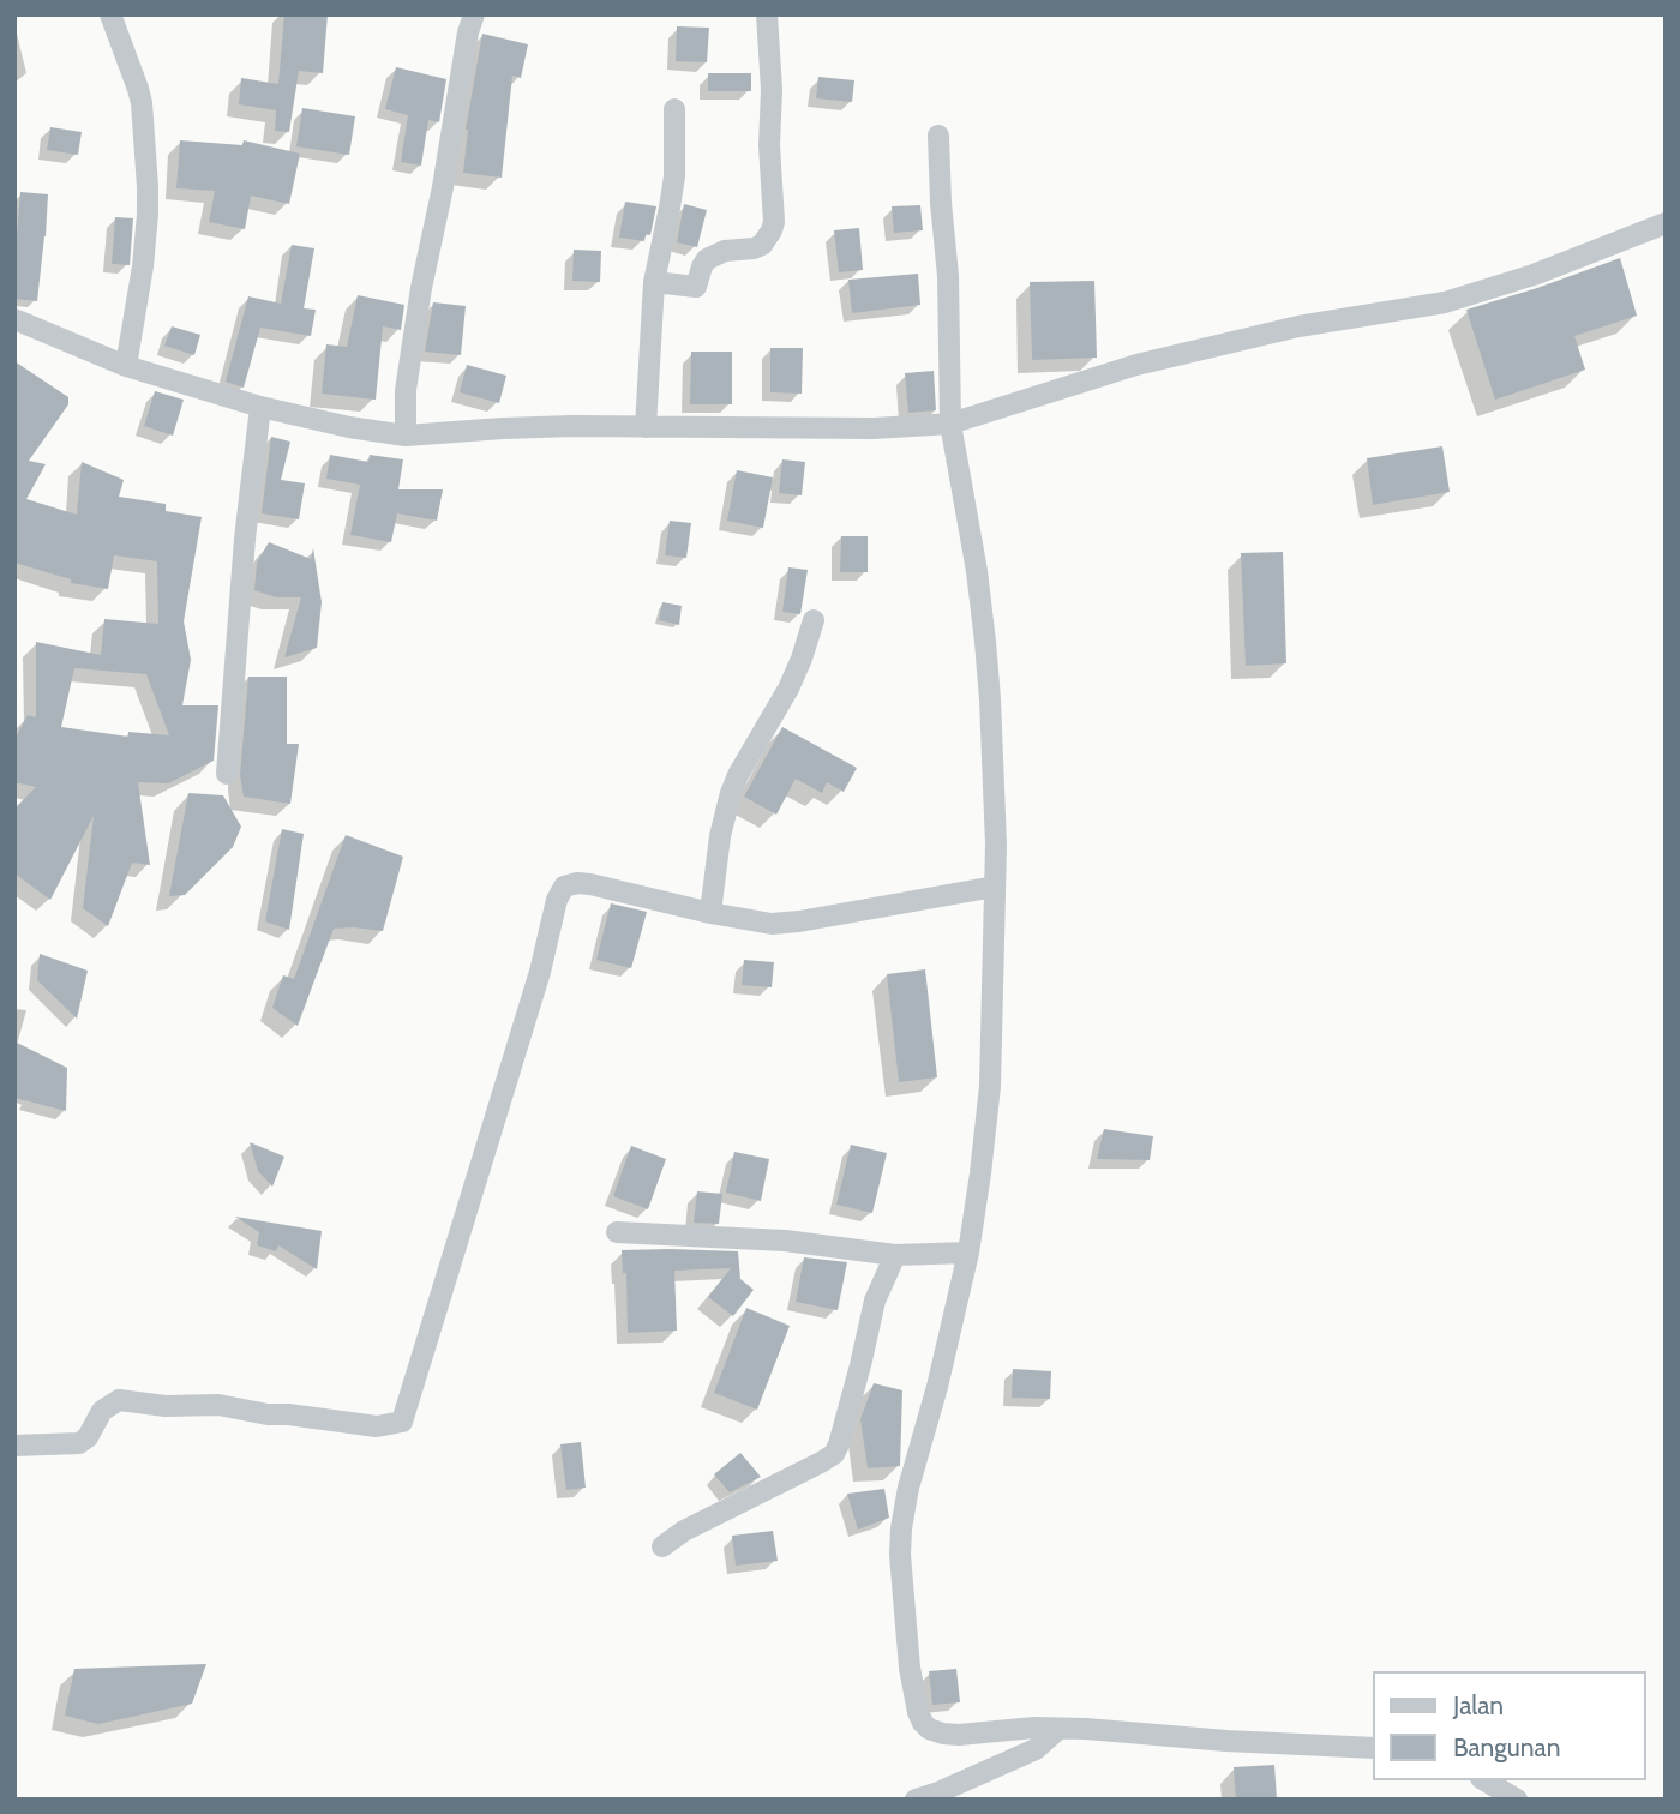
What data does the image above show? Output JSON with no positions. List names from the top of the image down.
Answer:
{
  "legend": ["Jalan", "Bangunan"]
}
